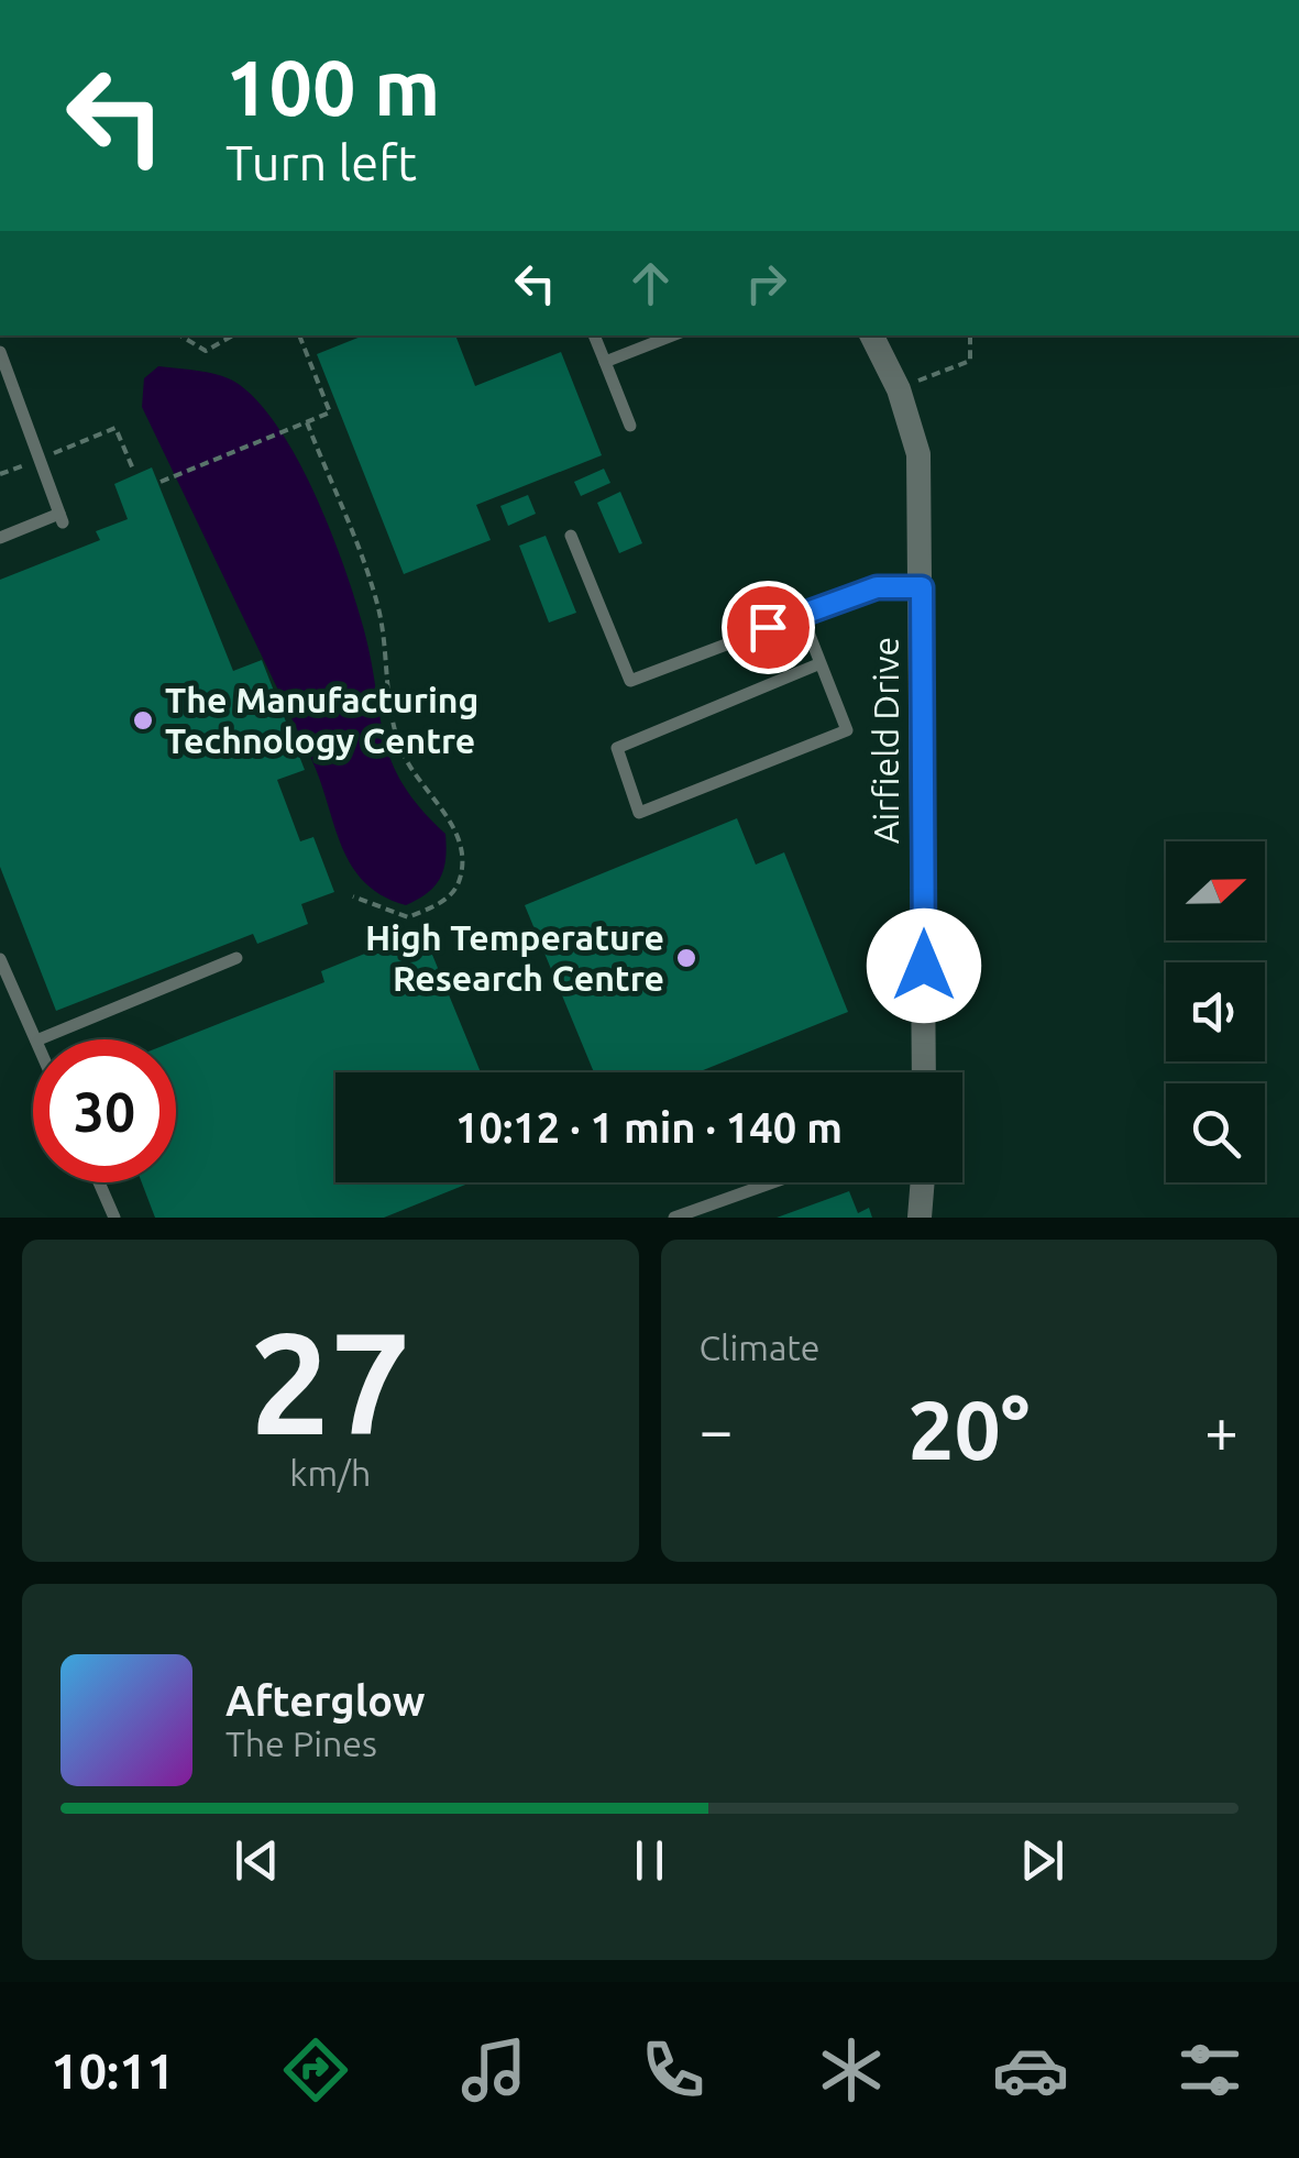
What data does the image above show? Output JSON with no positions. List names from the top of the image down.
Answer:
{
  "streets": {
    "street": ["Airfield Drive"]
  },
  "places": ["The Manufacturing Technology Centre", "High Temperature Research Centre"],
  "north": "right",
  "page": {
    "turn": ["100 m", "Turn left"],
    "limit": "30",
    "trip": "10:12 · 1 min · 140 m",
    "tile": [
      ["27", "km/h"],
      "Climate"
    ],
    "heat": ["−", "20°", "+"],
    "song": ["Afterglow", "The Pines"],
    "tabs": "10:11"
  }
}
